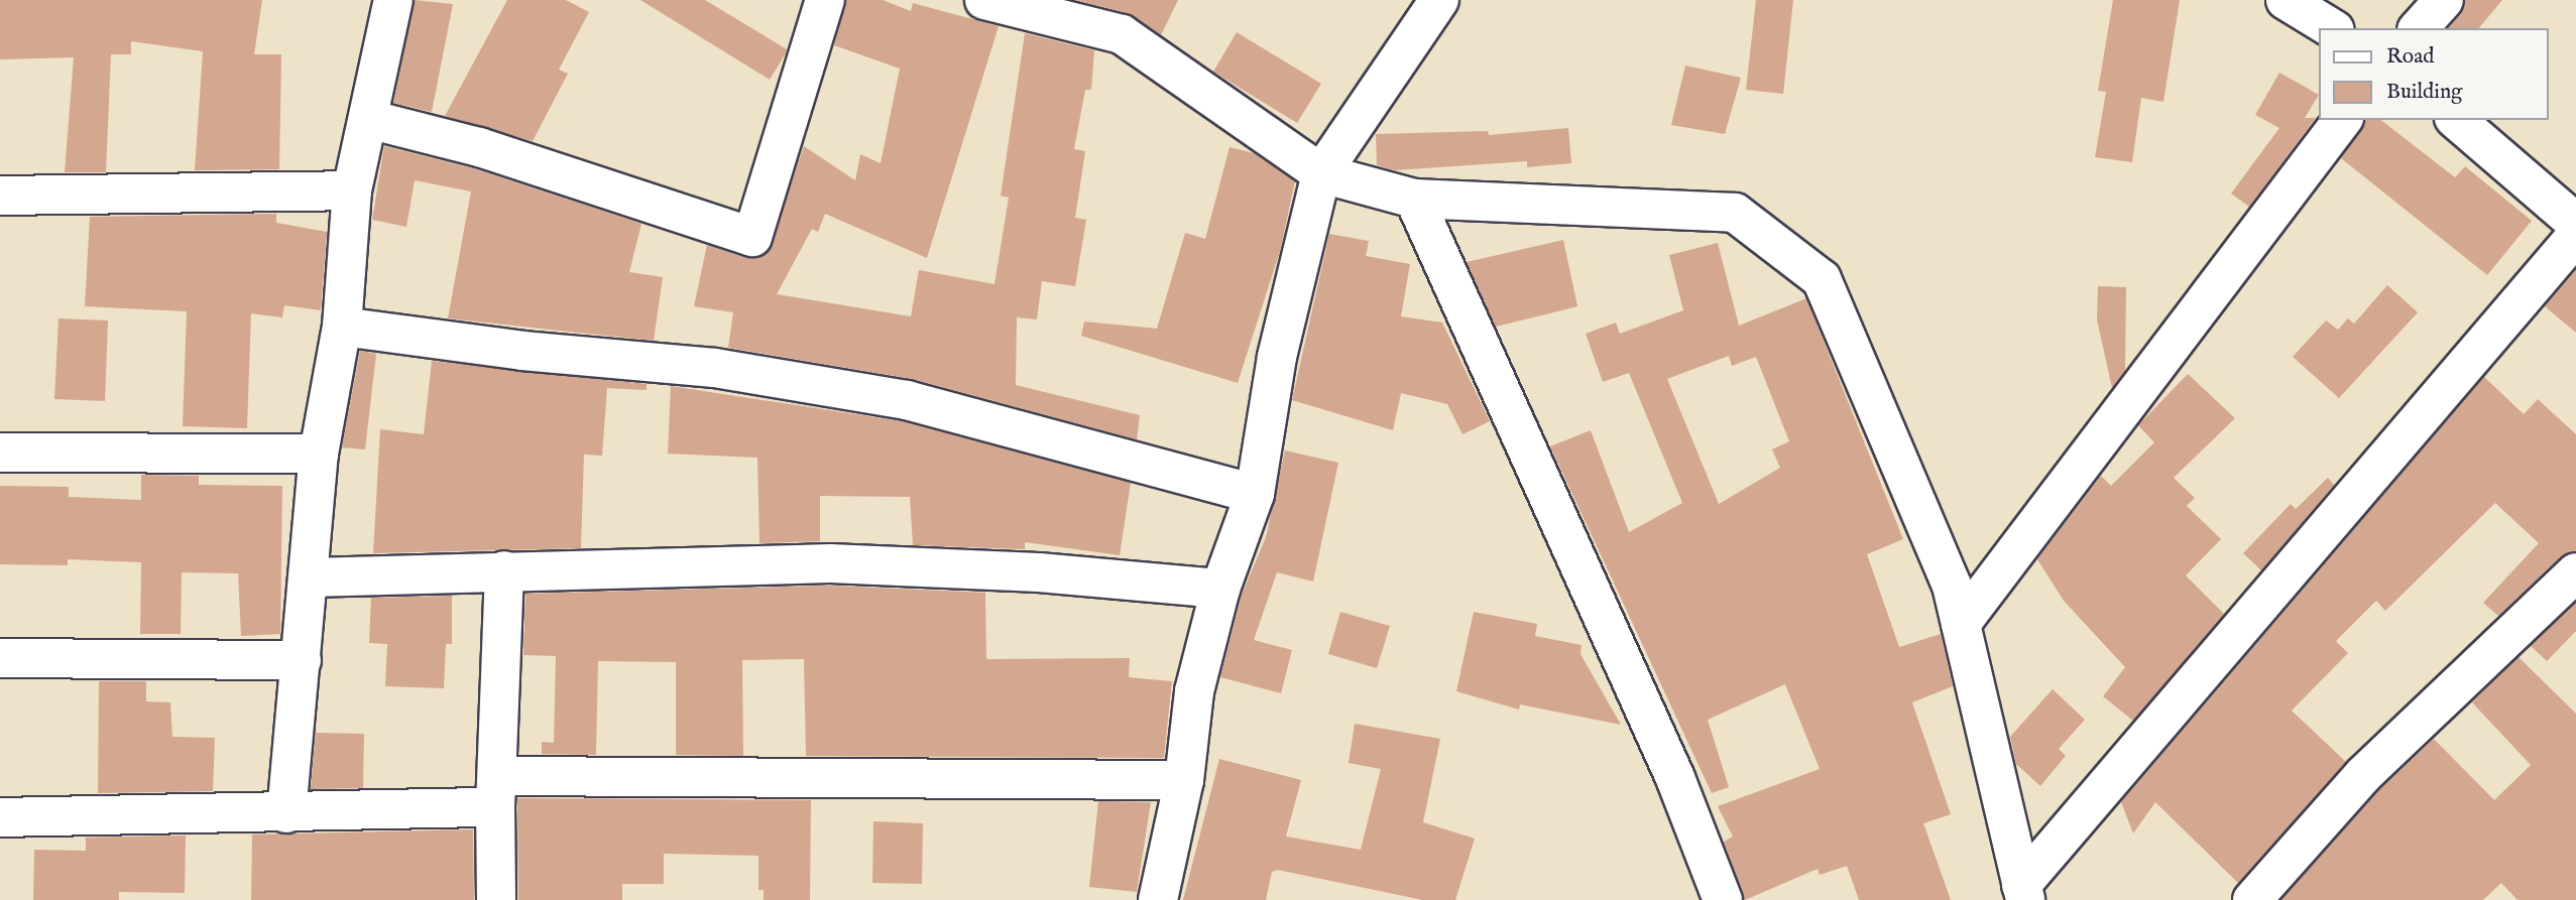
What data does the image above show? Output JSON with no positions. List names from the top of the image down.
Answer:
{
  "legend": ["Road", "Building"]
}
